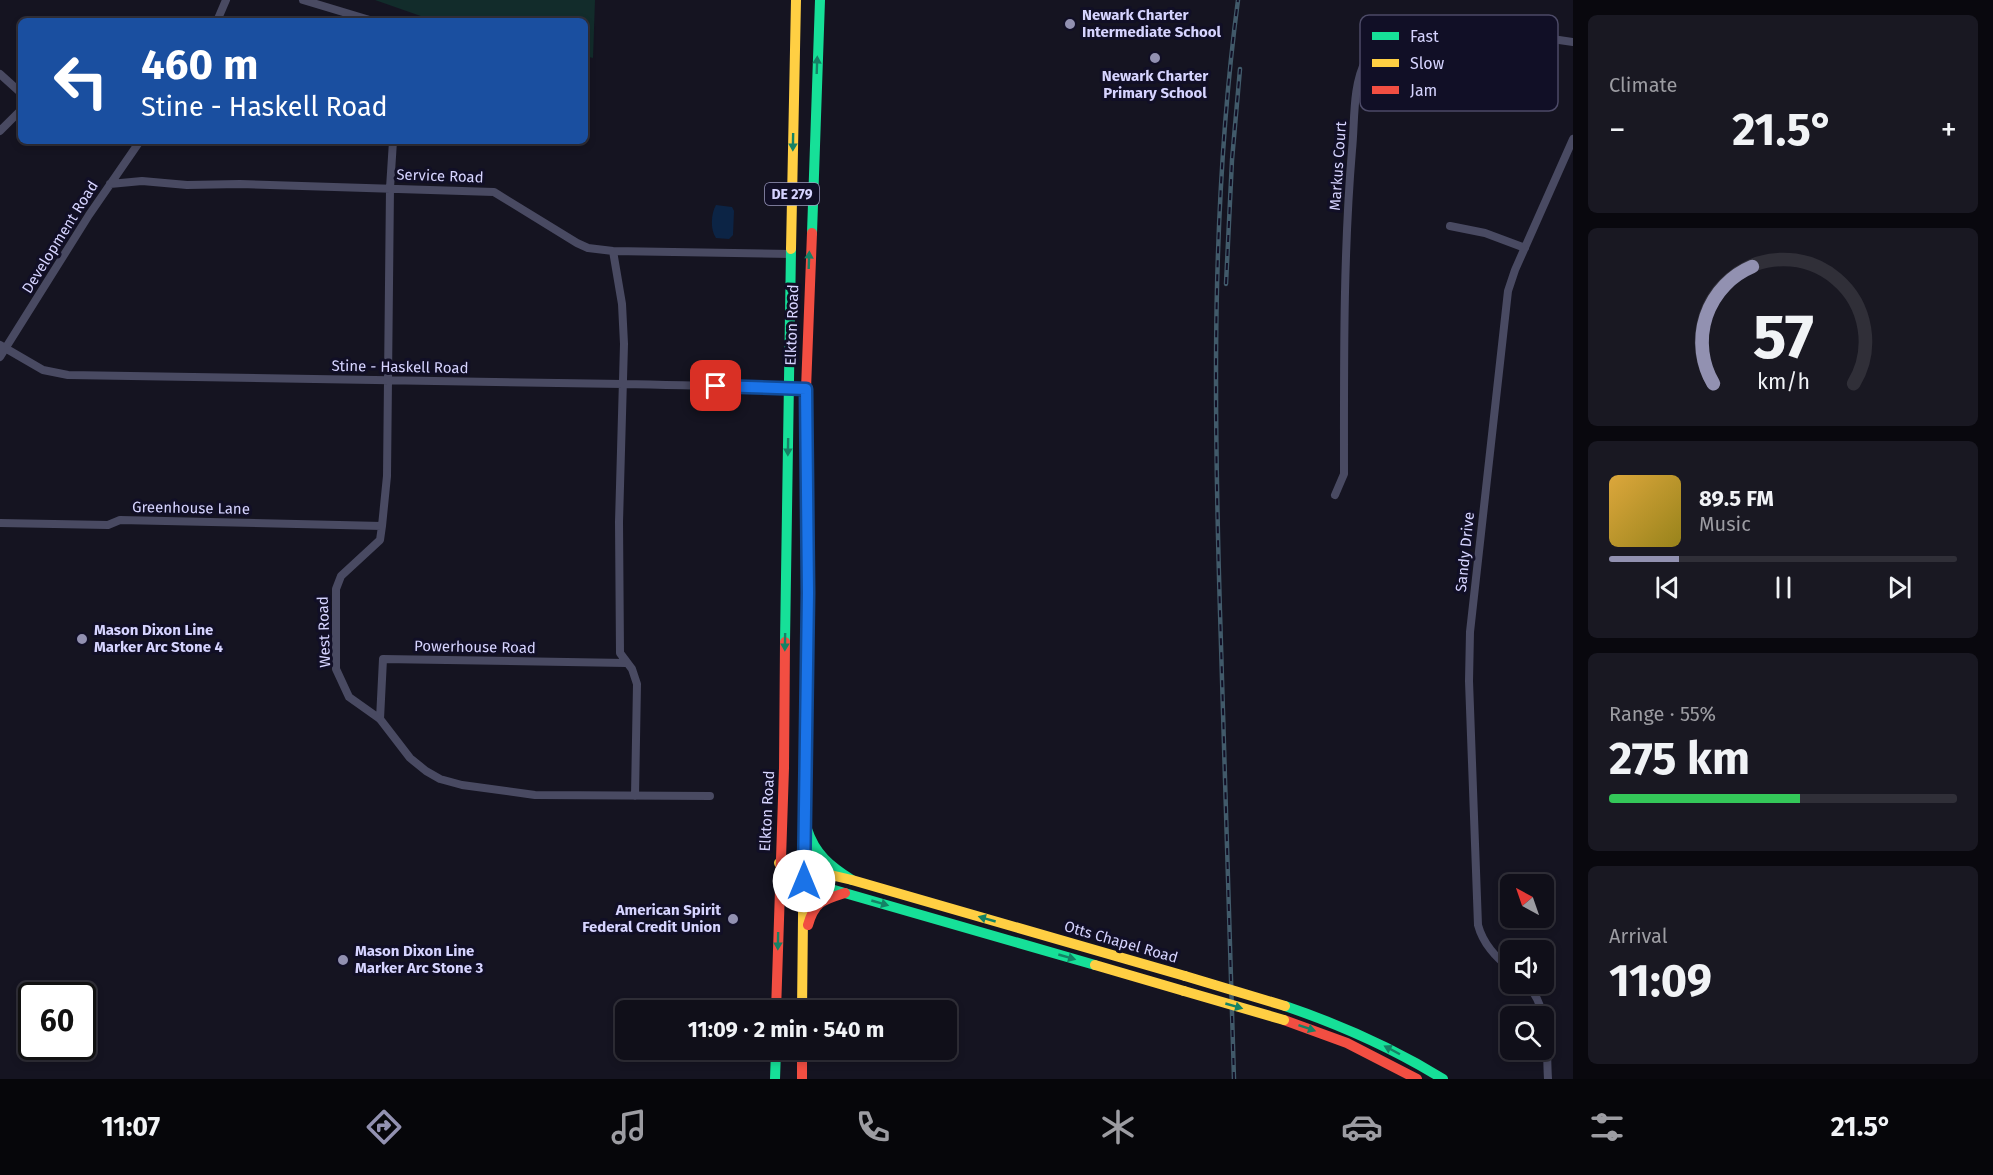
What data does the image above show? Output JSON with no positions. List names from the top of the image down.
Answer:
{
  "streets": {
    "main road": ["DE 279", "Elkton Road", "Otts Chapel Road"],
    "street": [
      "Markus Court",
      "Service Road",
      "Development Road",
      "Stine - Haskell Road",
      "Greenhouse Lane",
      "Sandy Drive",
      "West Road",
      "Powerhouse Road"
    ]
  },
  "crossings": [
    ["Service Road", "Development Road"],
    ["Service Road", "Elkton Road"],
    ["Service Road", "West Road"],
    ["Development Road", "Stine - Haskell Road"],
    ["Elkton Road", "Stine - Haskell Road"],
    ["Elkton Road", "Otts Chapel Road"],
    ["Stine - Haskell Road", "West Road"],
    ["Greenhouse Lane", "West Road"],
    ["West Road", "Powerhouse Road"]
  ],
  "places": [
    "Newark Charter Intermediate School",
    "Newark Charter Primary School",
    "Mason Dixon Line Marker Arc Stone 4",
    "American Spirit Federal Credit Union",
    "Mason Dixon Line Marker Arc Stone 3"
  ],
  "legend": ["Fast", "Slow", "Jam"],
  "north": "top left",
  "page": {
    "tile": [
      "Climate",
      ["Range · 55%", "275 km"],
      ["Arrival", "11:09"]
    ],
    "turn": ["460 m", "Stine - Haskell Road"],
    "heat": ["−", "21.5°", "+"],
    "song": ["89.5 FM", "Music"],
    "limit": "60",
    "trip": "11:09 · 2 min · 540 m",
    "tabs": ["11:07", "21.5°"],
    "gauge": ["57", "km/h"]
  }
}
